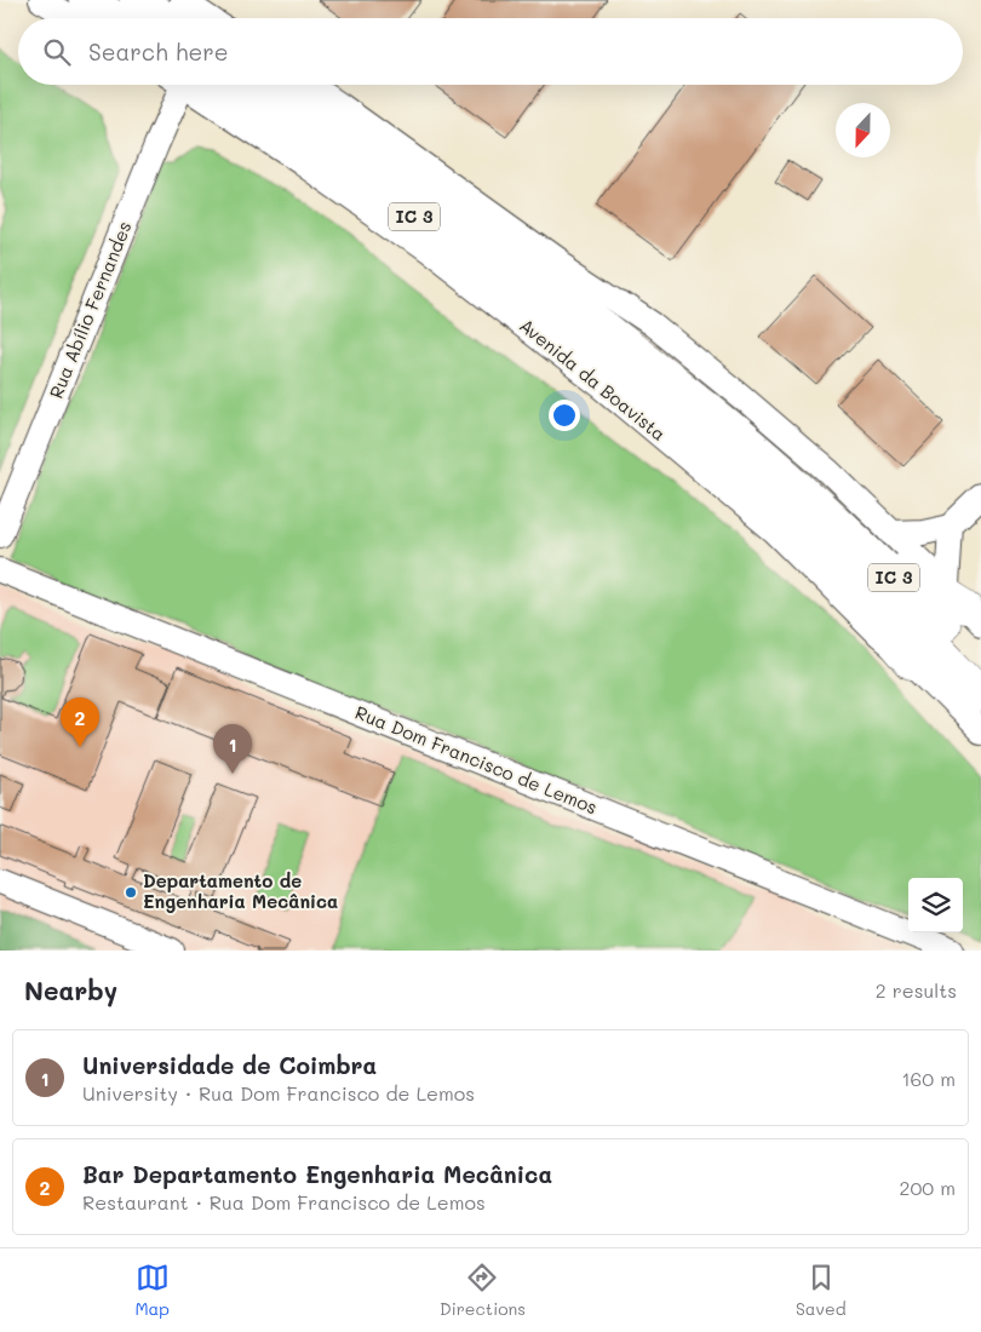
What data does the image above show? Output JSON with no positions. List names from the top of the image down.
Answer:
{
  "streets": {
    "highway": ["IC 3", "Avenida da Boavista"],
    "street": ["Rua Abílio Fernandes", "Rua Dom Francisco de Lemos"]
  },
  "places": ["Departamento de Engenharia Mecânica"],
  "north": "bottom",
  "page": {
    "search": "Search here",
    "pins": ["2", "1"],
    "heading": ["Nearby", "2 results"],
    "list": [
      {
        "mark": "1",
        "name": "Universidade de Coimbra",
        "note": "University · Rua Dom Francisco de Lemos",
        "value": "160 m"
      },
      {
        "mark": "2",
        "name": "Bar Departamento Engenharia Mecânica",
        "note": "Restaurant · Rua Dom Francisco de Lemos",
        "value": "200 m"
      }
    ],
    "nav": ["Map", "Directions", "Saved"]
  }
}
